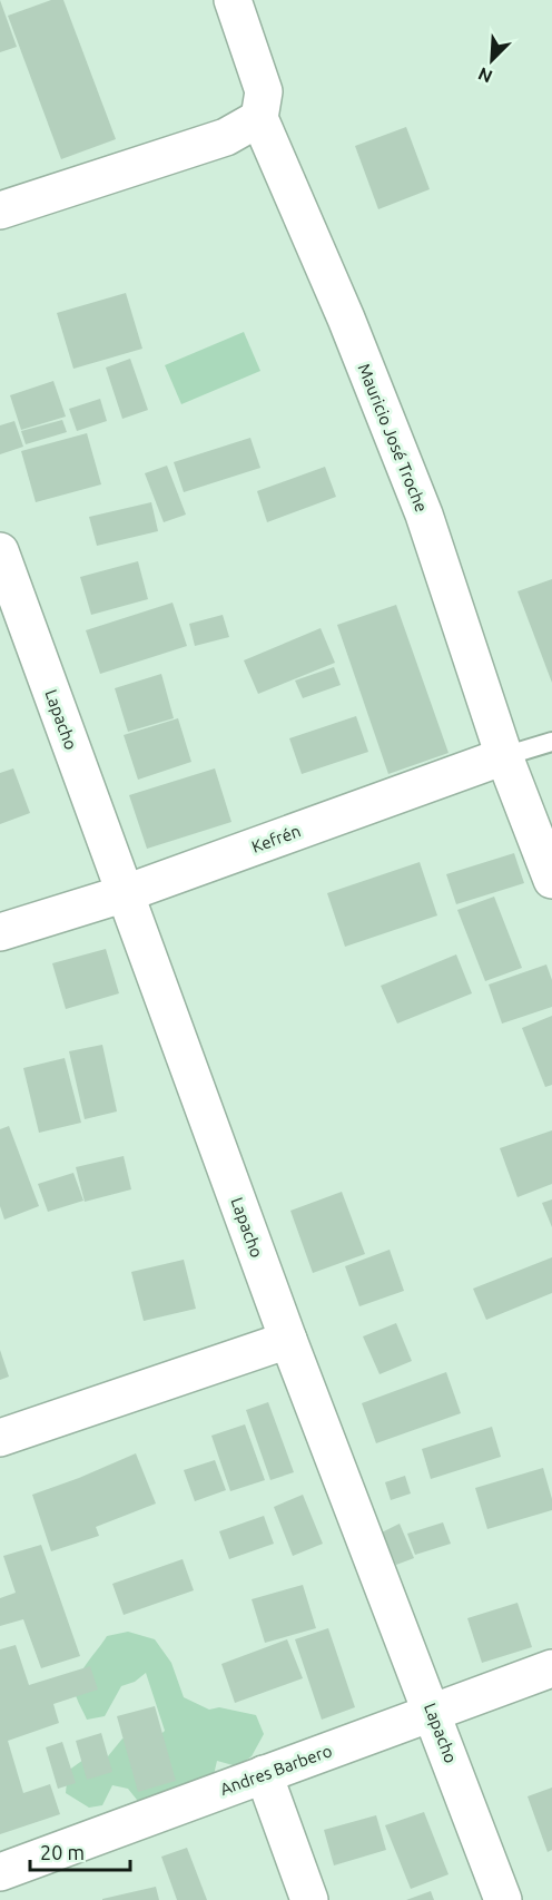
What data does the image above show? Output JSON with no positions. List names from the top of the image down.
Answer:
{
  "streets": {
    "street": [
      "Mauricio José Troche",
      "Lapacho",
      "Kefrén",
      "Andres Barbero"
    ]
  },
  "crossings": [
    ["Mauricio José Troche", "Kefrén"],
    ["Lapacho", "Kefrén"],
    ["Lapacho", "Andres Barbero"]
  ],
  "scale_bar": "20 m",
  "north": "bottom left"
}
